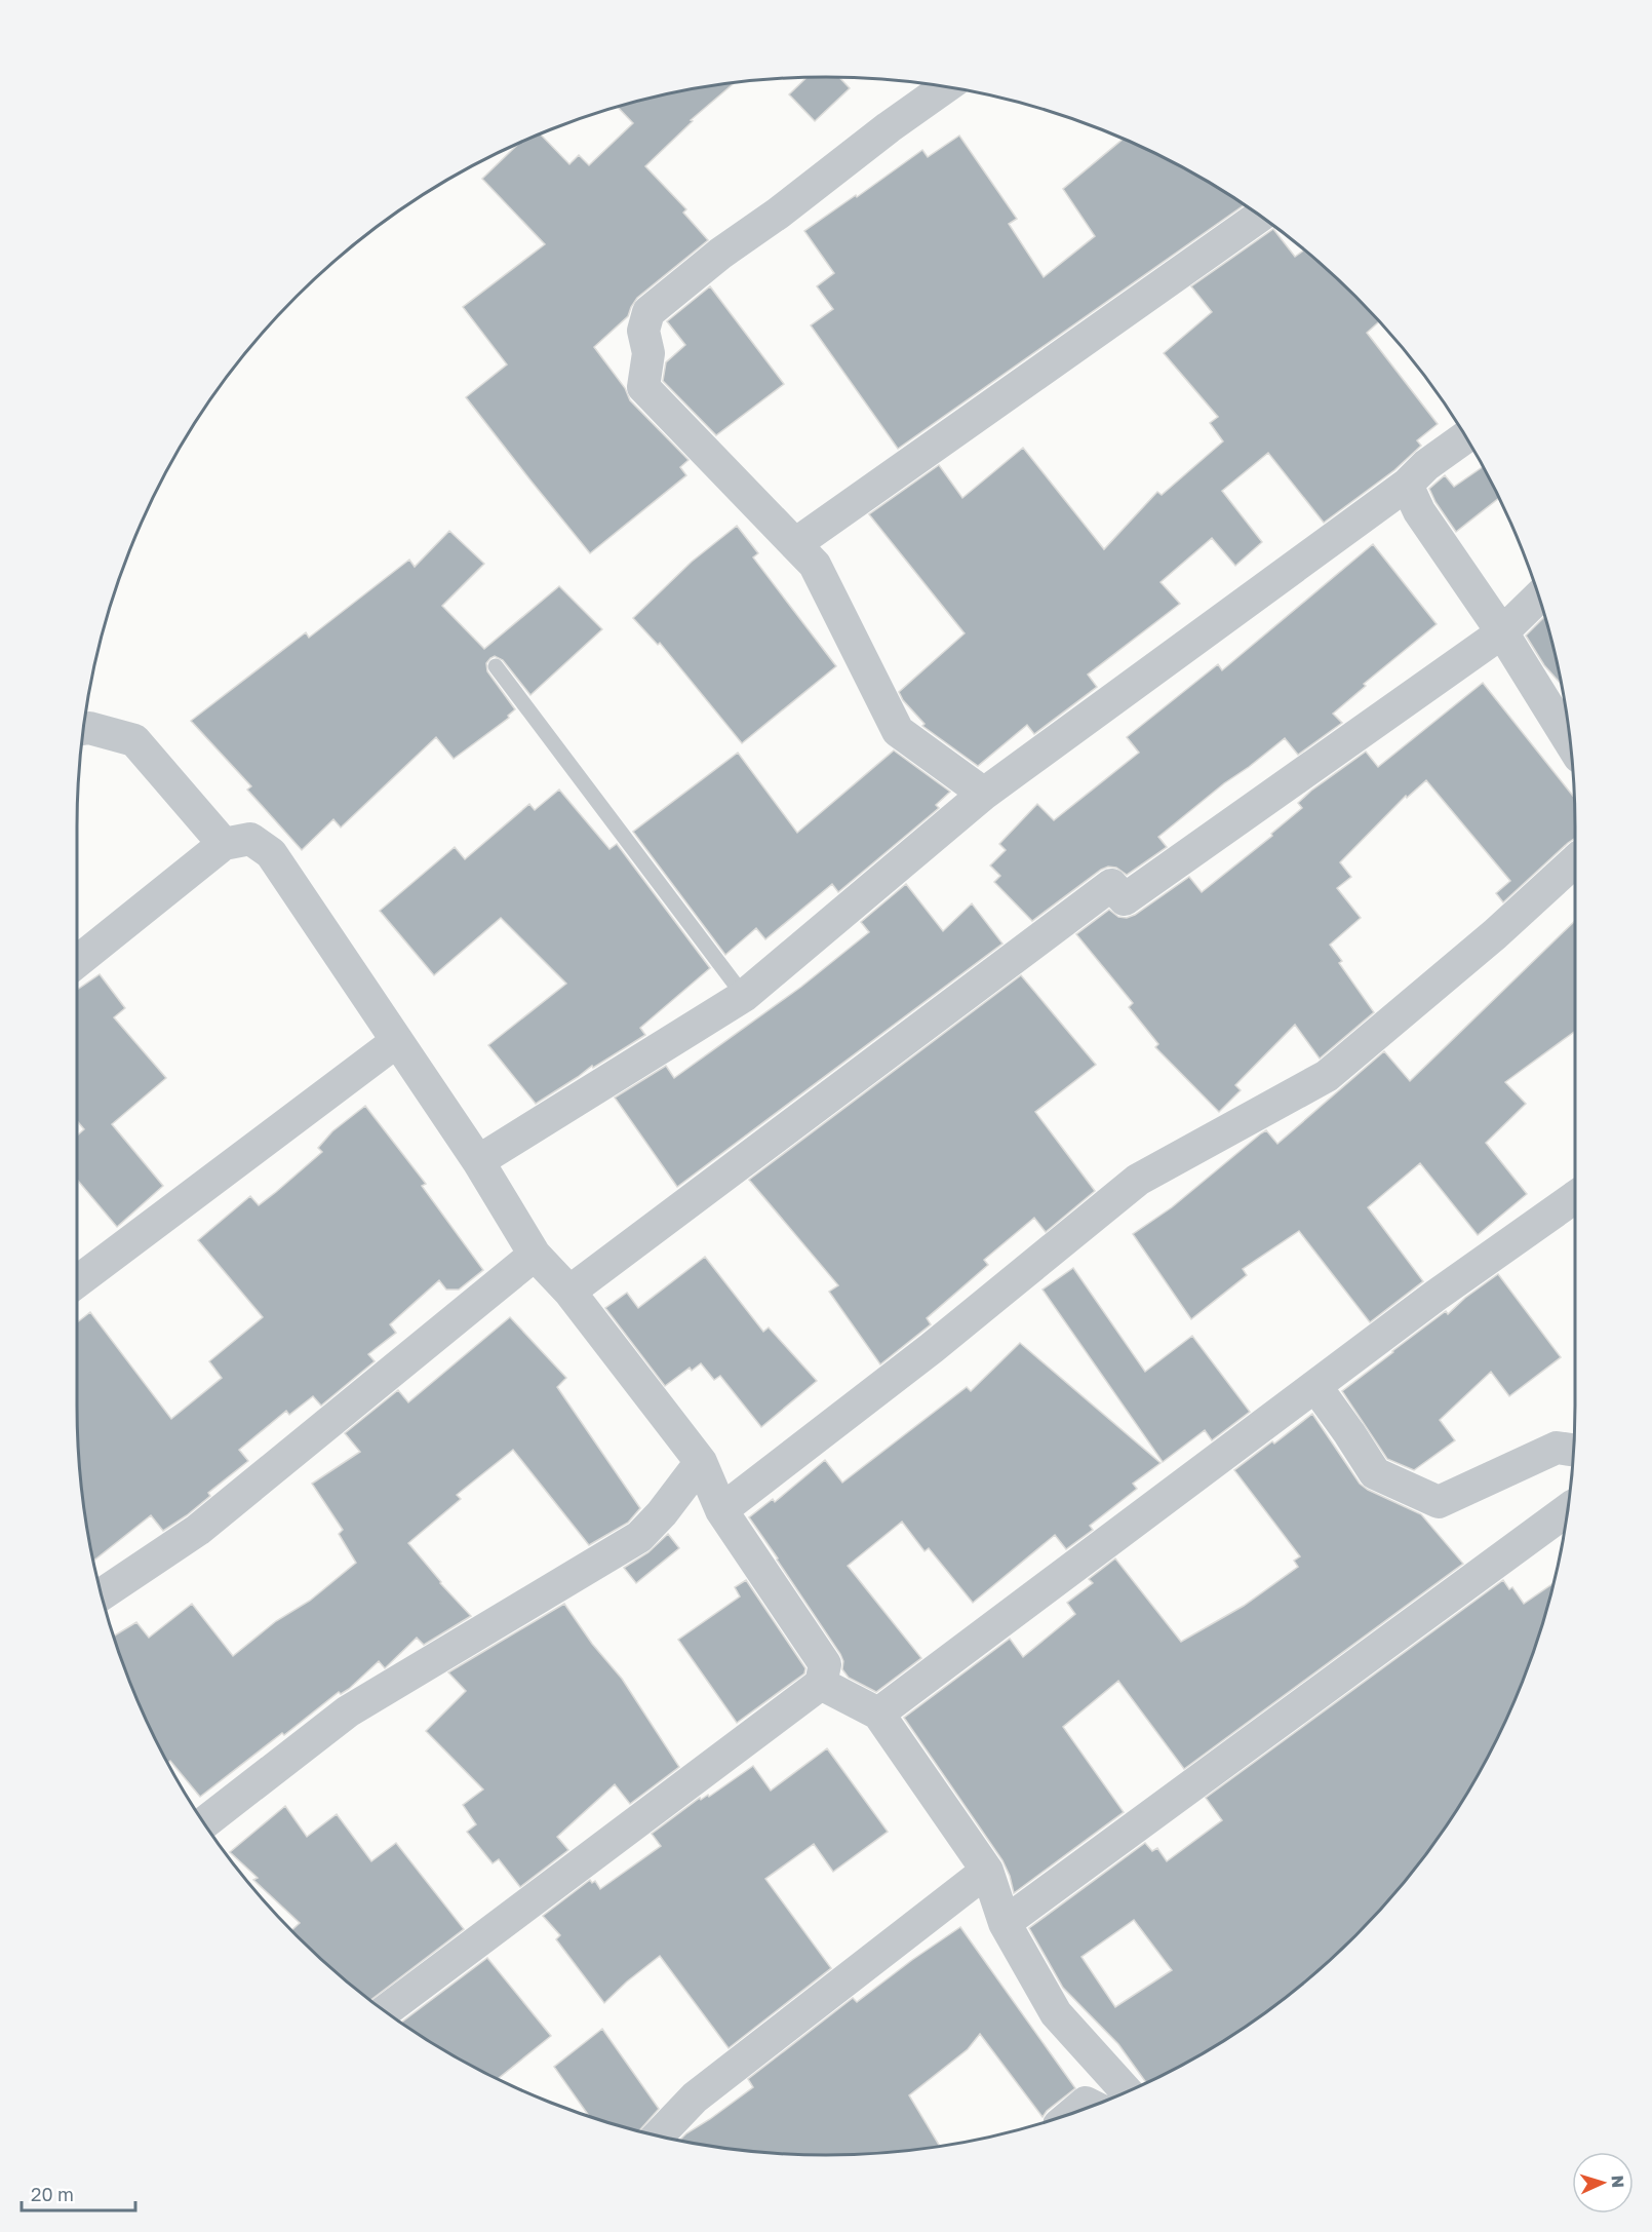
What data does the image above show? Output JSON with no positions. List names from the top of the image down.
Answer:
{
  "scale_bar": "20 m",
  "north": "right"
}
